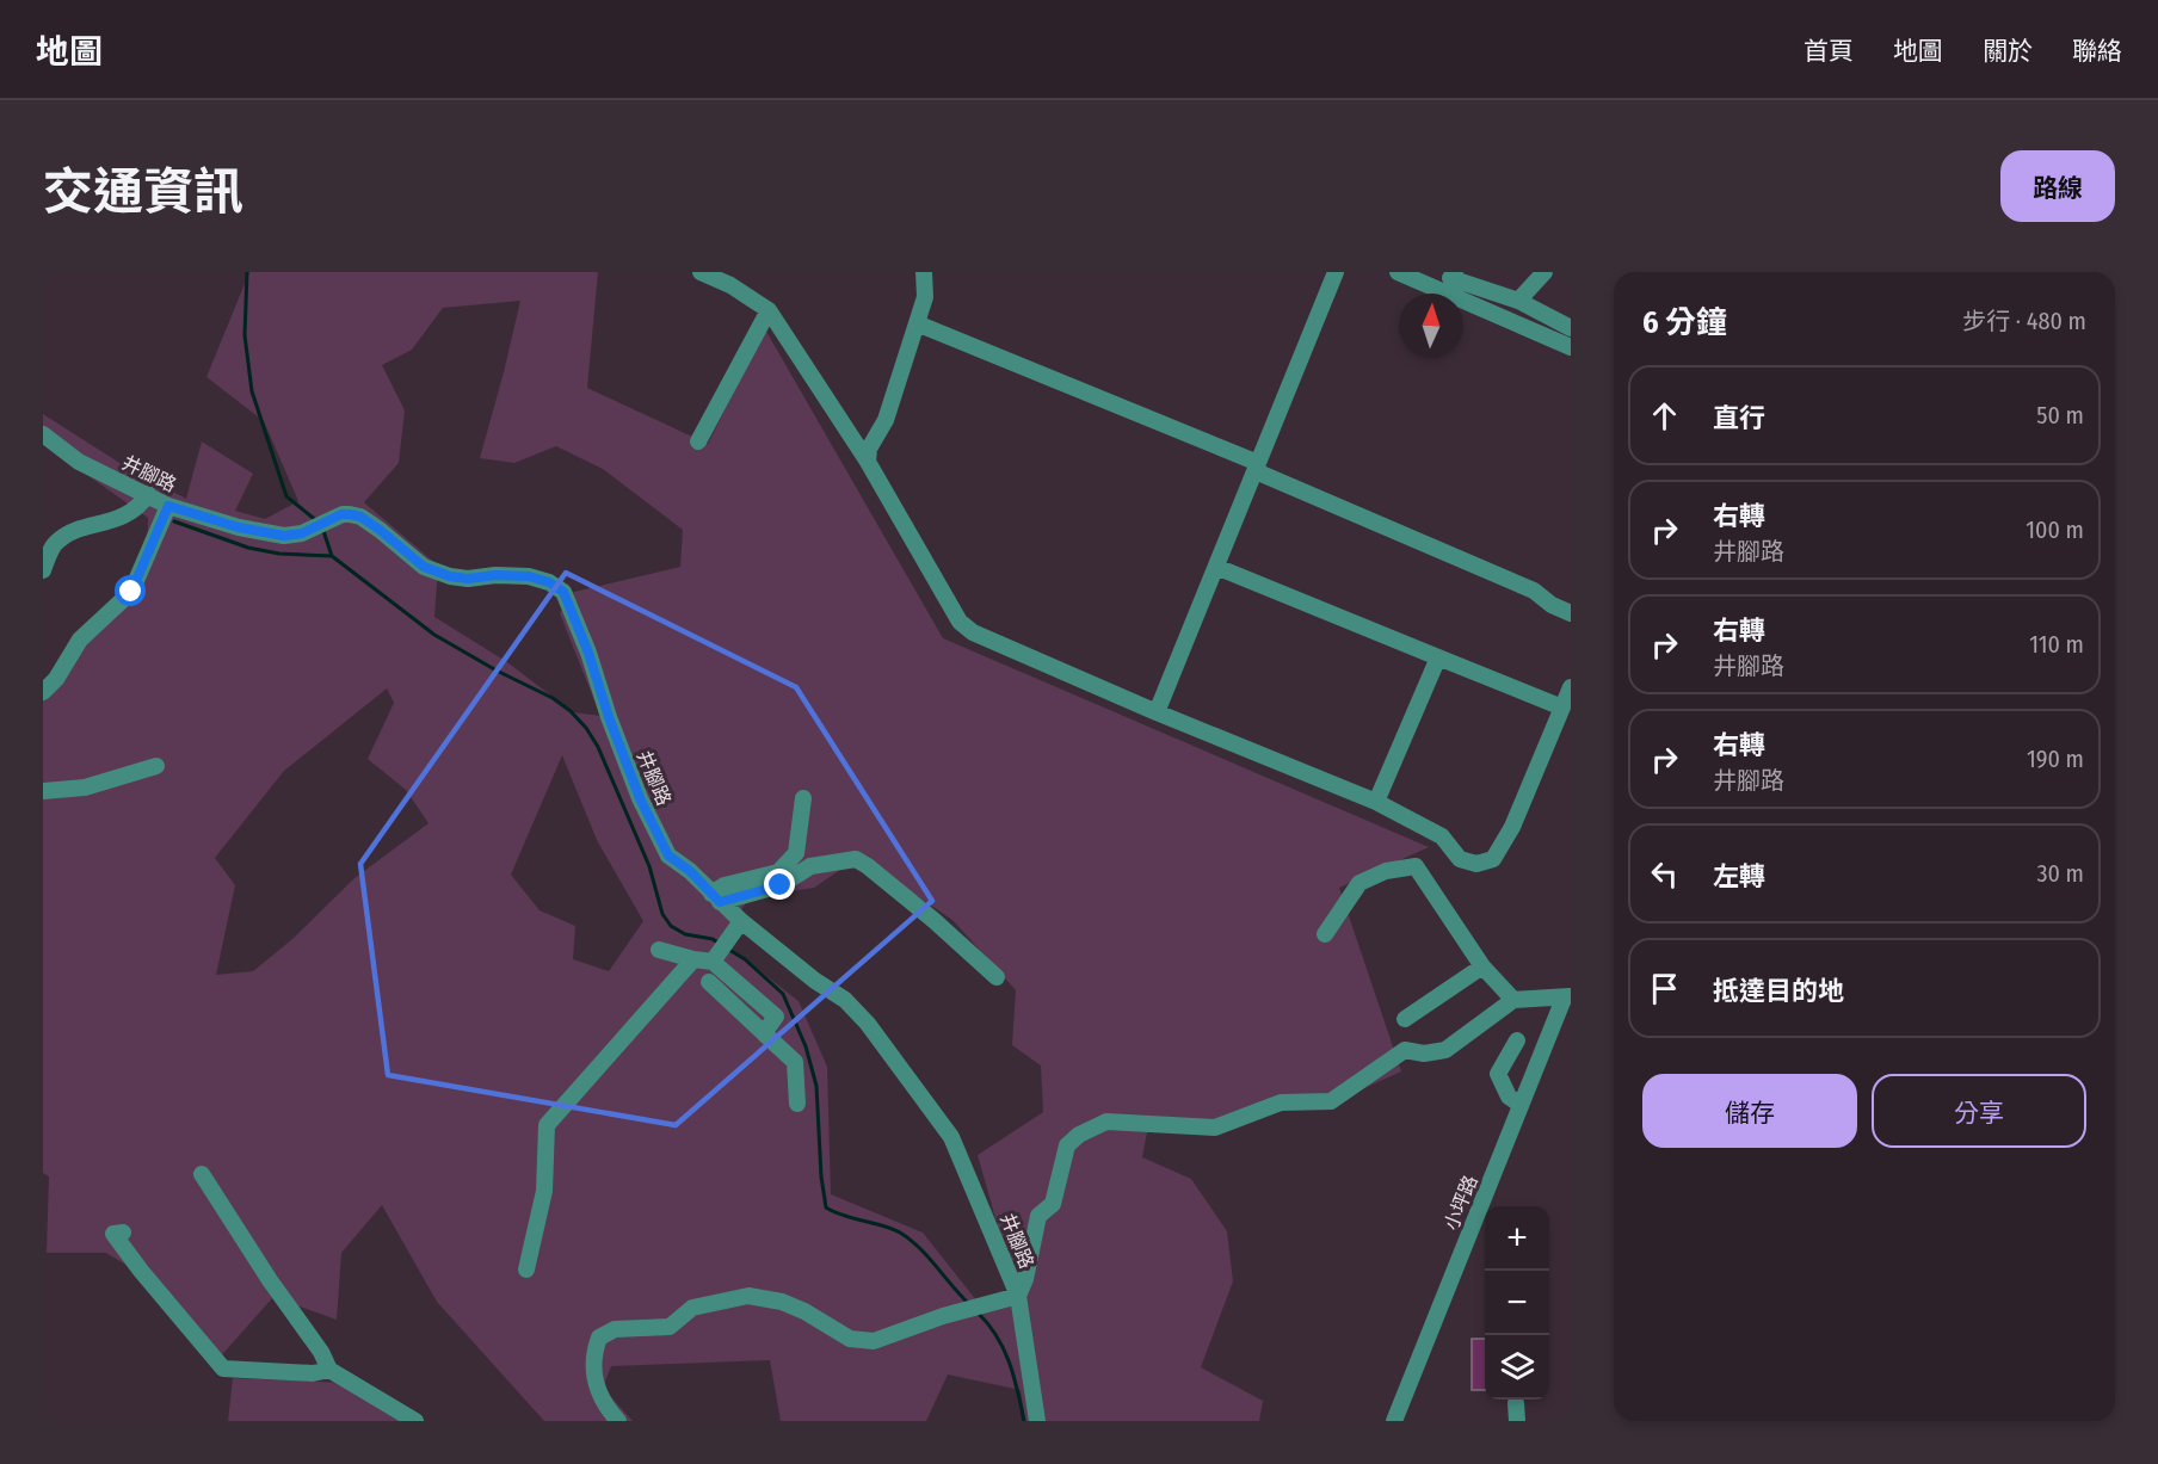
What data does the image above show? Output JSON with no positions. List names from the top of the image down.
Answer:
{
  "streets": {
    "street": ["井腳路", "小坪路"]
  },
  "north": "top",
  "page": {
    "header": "地圖",
    "nav": [
      "首頁",
      "地圖",
      "關於",
      "聯絡"
    ],
    "title": "交通資訊",
    "buttons": [
      "路線",
      ["儲存", "分享"]
    ],
    "heading": ["6 分鐘", "步行 · 480 m"],
    "list": [
      ["直行", "50 m"],
      ["右轉", "井腳路", "100 m"],
      ["右轉", "井腳路", "110 m"],
      ["右轉", "井腳路", "190 m"],
      ["左轉", "30 m"],
      "抵達目的地"
    ],
    "map_buttons": ["+", "−"]
  }
}
